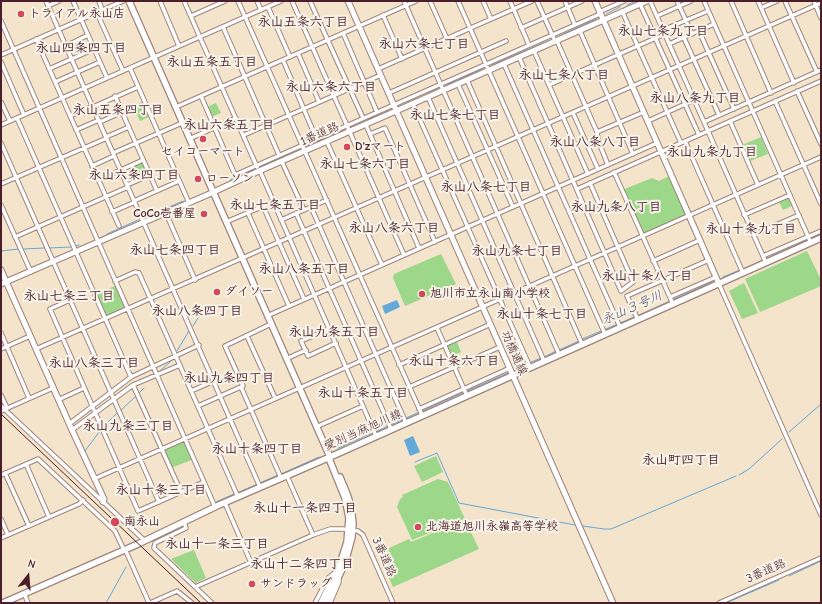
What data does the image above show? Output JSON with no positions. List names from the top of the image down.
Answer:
{
  "streets": {
    "main road": ["愛別当麻旭川線"],
    "street": ["1番道路", "功橋通線", "3番道路"]
  },
  "crossings": [
    ["1番道路", "功橋通線"],
    ["功橋通線", "愛別当麻旭川線"]
  ],
  "districts": [
    "永山五条六丁目",
    "永山七条九丁目",
    "永山六条七丁目",
    "永山四条四丁目",
    "永山五条五丁目",
    "永山七条八丁目",
    "永山六条六丁目",
    "永山八条九丁目",
    "永山五条四丁目",
    "永山七条七丁目",
    "永山六条五丁目",
    "永山八条八丁目",
    "永山九条九丁目",
    "永山七条六丁目",
    "永山六条四丁目",
    "永山八条七丁目",
    "永山七条五丁目",
    "永山九条八丁目",
    "永山八条六丁目",
    "永山十条九丁目",
    "永山七条四丁目",
    "永山九条七丁目",
    "永山八条五丁目",
    "永山十条八丁目",
    "永山七条三丁目",
    "永山八条四丁目",
    "永山十条七丁目",
    "永山九条五丁目",
    "永山十条六丁目",
    "永山八条三丁目",
    "永山九条四丁目",
    "永山十条五丁目",
    "永山九条三丁目",
    "永山十条四丁目",
    "永山町四丁目",
    "永山十条三丁目",
    "永山十一条四丁目",
    "永山十一条三丁目",
    "永山十二条四丁目"
  ],
  "water": ["永山３号川"],
  "places": [
    "トライアル永山店",
    "セイコーマート",
    "D'zマート",
    "ローソン",
    "CoCo壱番屋",
    "ダイソー",
    "旭川市立永山南小学校",
    "南永山",
    "北海道旭川永嶺高等学校",
    "サンドラッグ"
  ],
  "north": "top"
}
